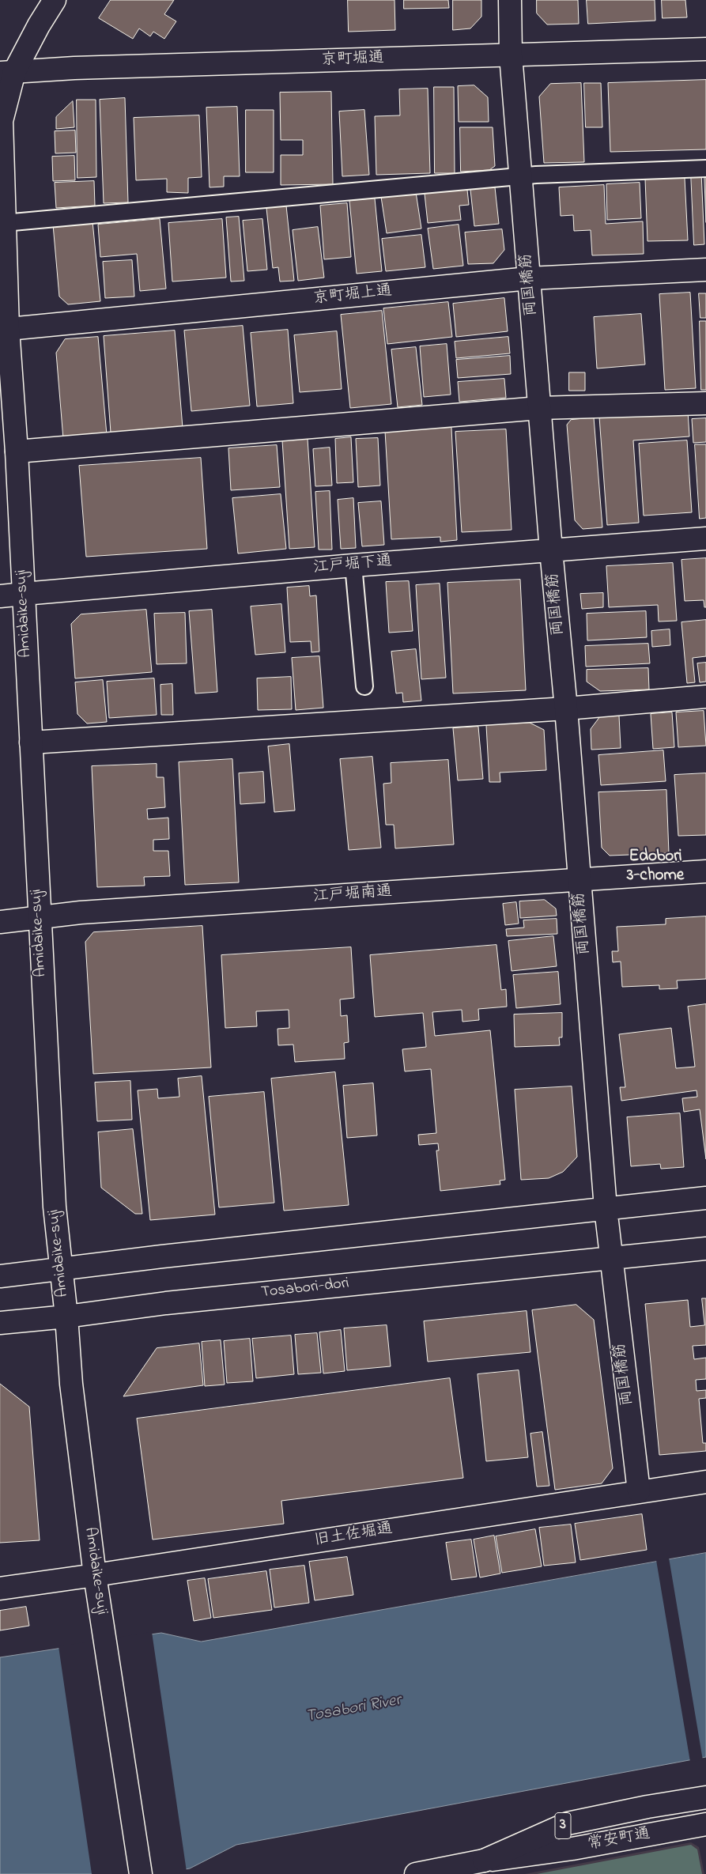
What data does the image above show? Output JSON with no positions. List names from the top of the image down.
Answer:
{
  "streets": {
    "main road": [
      "京町堀通",
      "両国橋筋",
      "京町堀上通",
      "江戸堀下通",
      "Amidaike-suji",
      "江戸堀南通",
      "Tosabori-dori",
      "旧土佐堀通",
      "3",
      "常安町通"
    ]
  },
  "crossings": [
    ["京町堀通", "両国橋筋"],
    ["京町堀通", "Amidaike-suji"],
    ["両国橋筋", "京町堀上通"],
    ["両国橋筋", "江戸堀下通"],
    ["両国橋筋", "江戸堀南通"],
    ["両国橋筋", "Tosabori-dori"],
    ["両国橋筋", "旧土佐堀通"],
    ["京町堀上通", "Amidaike-suji"],
    ["江戸堀下通", "Amidaike-suji"],
    ["Amidaike-suji", "江戸堀南通"],
    ["Amidaike-suji", "Tosabori-dori"],
    ["Amidaike-suji", "旧土佐堀通"],
    ["3", "常安町通"]
  ],
  "districts": ["Edobori 3-chome"],
  "water": ["Tosabori River"]
}
